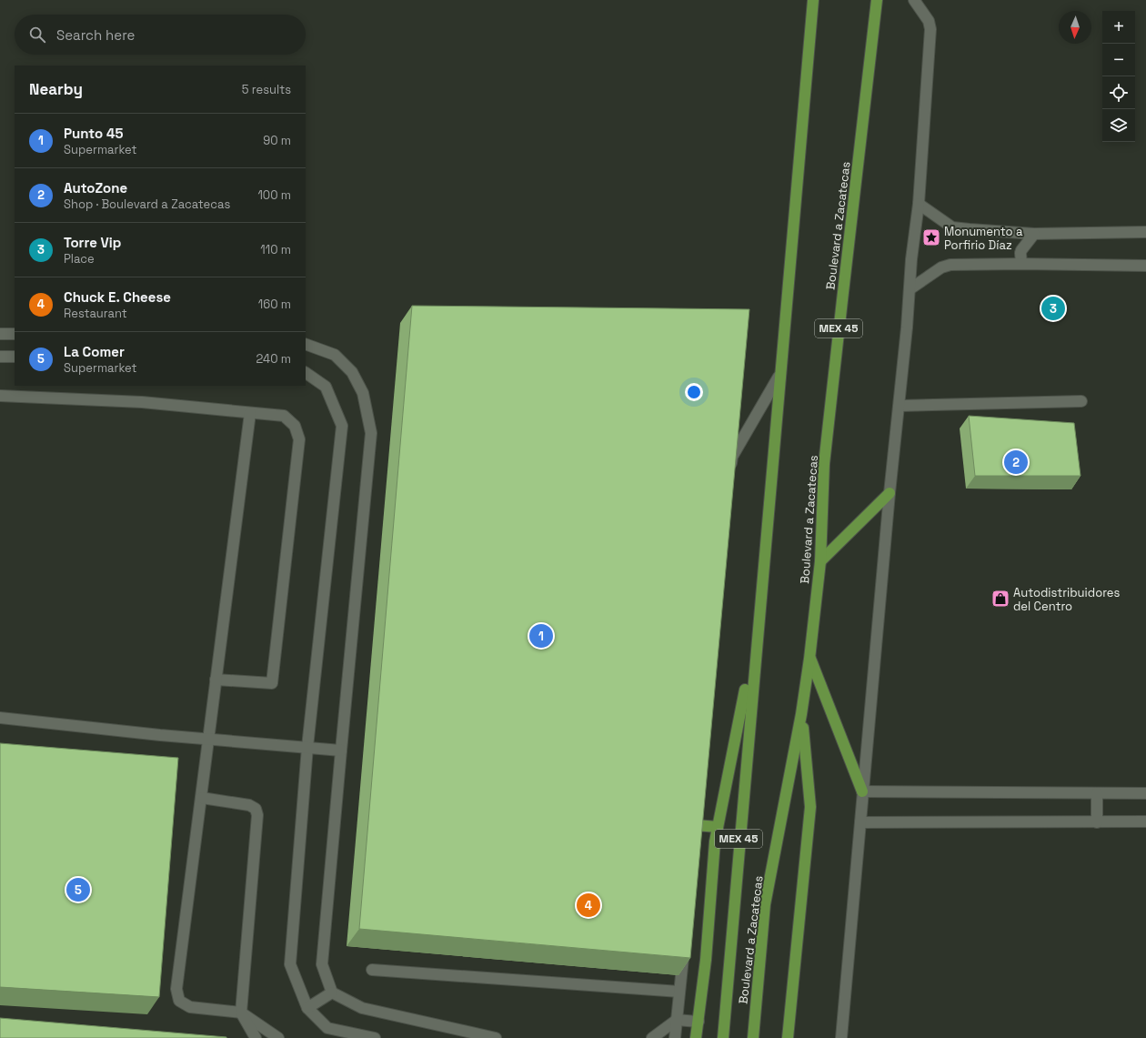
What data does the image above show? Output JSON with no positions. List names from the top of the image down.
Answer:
{
  "streets": {
    "main road": ["Boulevard a Zacatecas", "MEX 45"]
  },
  "places": {
    "place": ["Monumento a Porfirio Díaz"],
    "shop": ["Autodistribuidores del Centro"]
  },
  "north": "bottom",
  "page": {
    "map_buttons": ["+", "−"],
    "search": "Search here",
    "heading": ["Nearby", "5 results"],
    "list": [
      {
        "mark": "1",
        "name": "Punto 45",
        "note": "Supermarket",
        "value": "90 m"
      },
      {
        "mark": "2",
        "name": "AutoZone",
        "note": "Shop · Boulevard a Zacatecas",
        "value": "100 m"
      },
      {
        "mark": "3",
        "name": "Torre Vip",
        "note": "Place",
        "value": "110 m"
      },
      {
        "mark": "4",
        "name": "Chuck E. Cheese",
        "note": "Restaurant",
        "value": "160 m"
      },
      {
        "mark": "5",
        "name": "La Comer",
        "note": "Supermarket",
        "value": "240 m"
      }
    ],
    "pins": [
      "3",
      "2",
      "1",
      "5",
      "4"
    ]
  }
}
